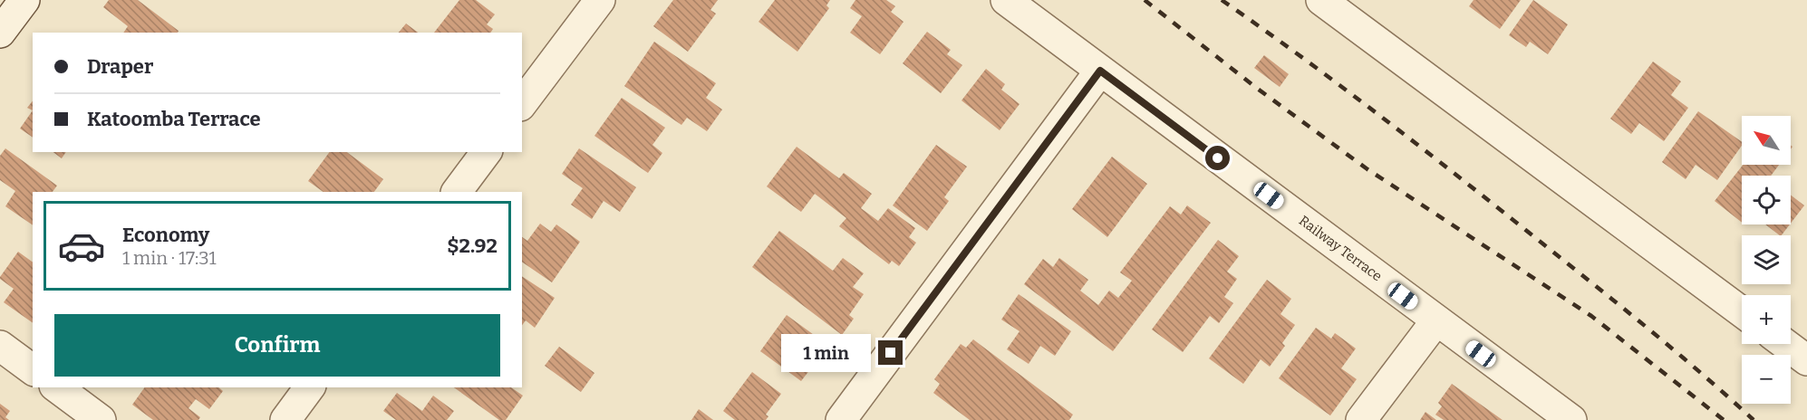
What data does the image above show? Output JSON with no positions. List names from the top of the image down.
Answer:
{
  "streets": {
    "street": ["Railway Terrace"]
  },
  "north": "top left",
  "page": {
    "banner": ["Draper", "Katoomba Terrace"],
    "map_buttons": ["+", "−"],
    "list": [
      {
        "name": "Economy",
        "note": "1 min · 17:31",
        "value": "$2.92"
      }
    ],
    "buttons": "Confirm",
    "bubble": "1 min"
  }
}
